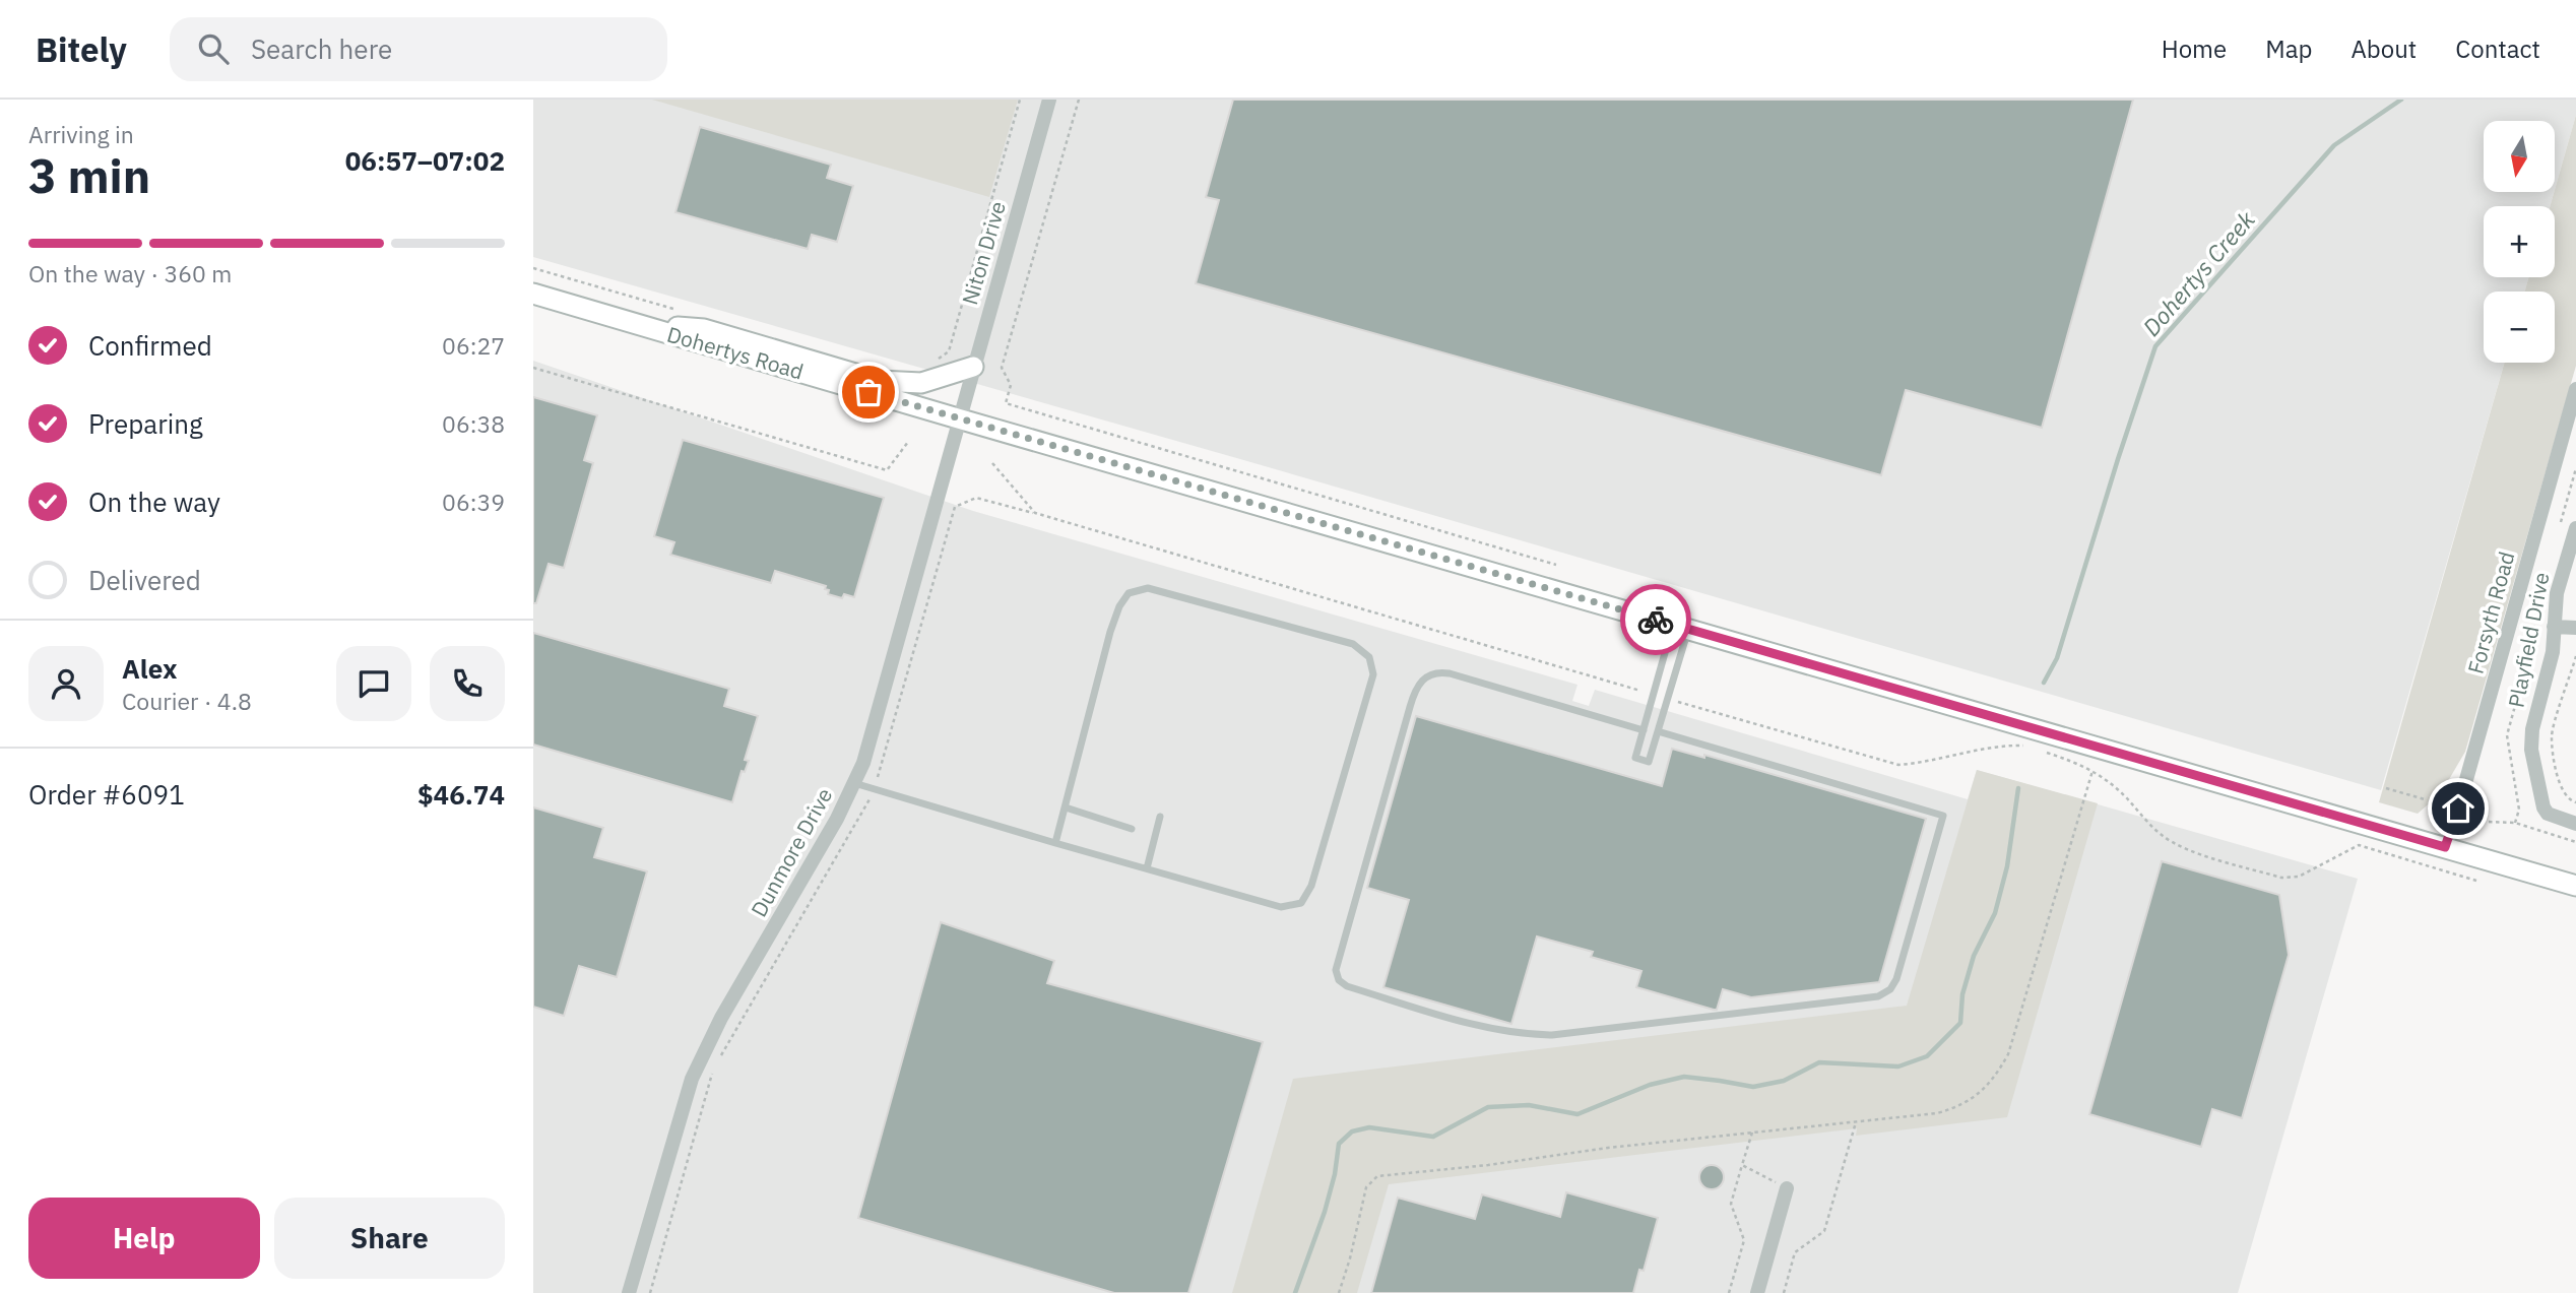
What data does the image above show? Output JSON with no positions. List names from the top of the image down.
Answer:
{
  "streets": {
    "main road": ["Dohertys Road"],
    "street": [
      "Niton Drive",
      "Forsyth Road",
      "Playfield Drive",
      "Dunmore Drive"
    ]
  },
  "crossings": [
    ["Niton Drive", "Dohertys Road"],
    ["Niton Drive", "Dunmore Drive"],
    ["Dohertys Road", "Forsyth Road"],
    ["Dohertys Road", "Dunmore Drive"]
  ],
  "water": ["Dohertys Creek"],
  "north": "bottom",
  "page": {
    "header": "Bitely",
    "search": "Search here",
    "nav": [
      "Home",
      "Map",
      "About",
      "Contact"
    ],
    "heading": ["3 min", "Arriving in", "06:57–07:02"],
    "panel": [
      "Alex",
      "Courier · 4.8",
      "Order #6091",
      "$46.74"
    ],
    "map_buttons": ["+", "−"],
    "bar": "On the way · 360 m",
    "list": [
      ["Confirmed", "06:27"],
      ["Preparing", "06:38"],
      ["On the way", "06:39"],
      "Delivered"
    ],
    "buttons": ["Help", "Share"]
  }
}
